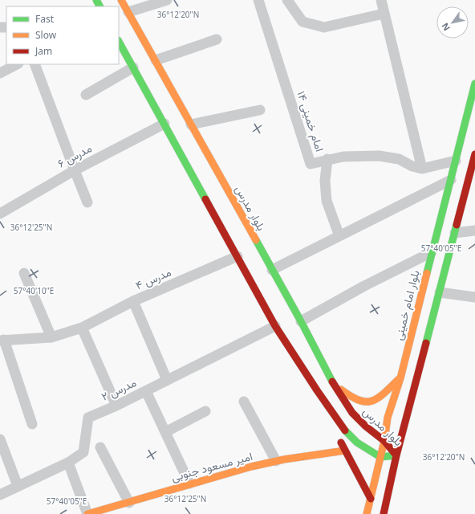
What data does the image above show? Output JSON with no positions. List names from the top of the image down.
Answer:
{
  "streets": {
    "main road": ["بلوار مدرس", "بلوار امام خمینی", "امیر مسعود جنوبی"],
    "street": [
      "امام خمینی ۱۴",
      "مدرس ۶",
      "مدرس ۴",
      "مدرس ۲"
    ]
  },
  "crossings": [
    ["مدرس ۶", "بلوار مدرس"],
    ["بلوار مدرس", "مدرس ۴"],
    ["بلوار مدرس", "بلوار امام خمینی"],
    ["بلوار مدرس", "مدرس ۲"]
  ],
  "legend": ["Fast", "Slow", "Jam"],
  "north": "bottom left",
  "coordinates": [
    "36°12'20\"N",
    "36°12'25\"N",
    "57°40'05\"E",
    "57°40'10\"E"
  ]
}
